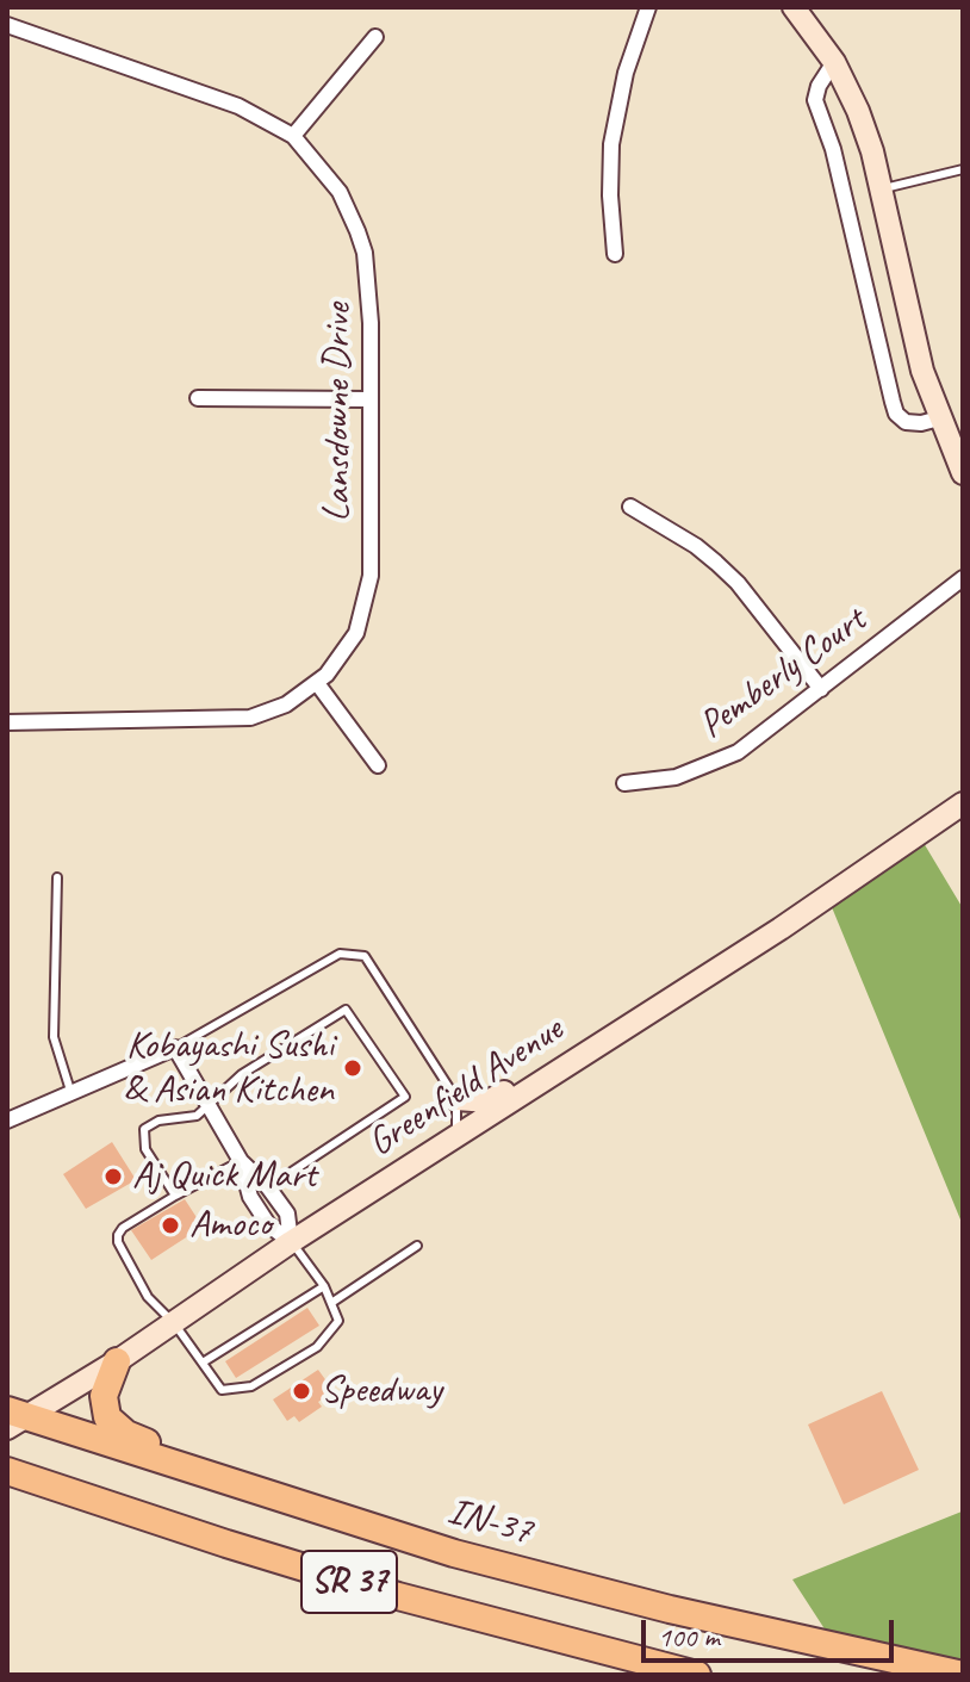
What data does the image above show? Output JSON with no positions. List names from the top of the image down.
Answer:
{
  "streets": {
    "highway": ["IN-37", "SR 37"],
    "main road": ["Greenfield Avenue"],
    "street": ["Lansdowne Drive", "Pemberly Court"]
  },
  "crossings": [
    ["Greenfield Avenue", "IN-37"]
  ],
  "places": [
    "Kobayashi Sushi & Asian Kitchen",
    "Aj Quick Mart",
    "Amoco",
    "Speedway"
  ],
  "scale_bar": "100 m"
}
